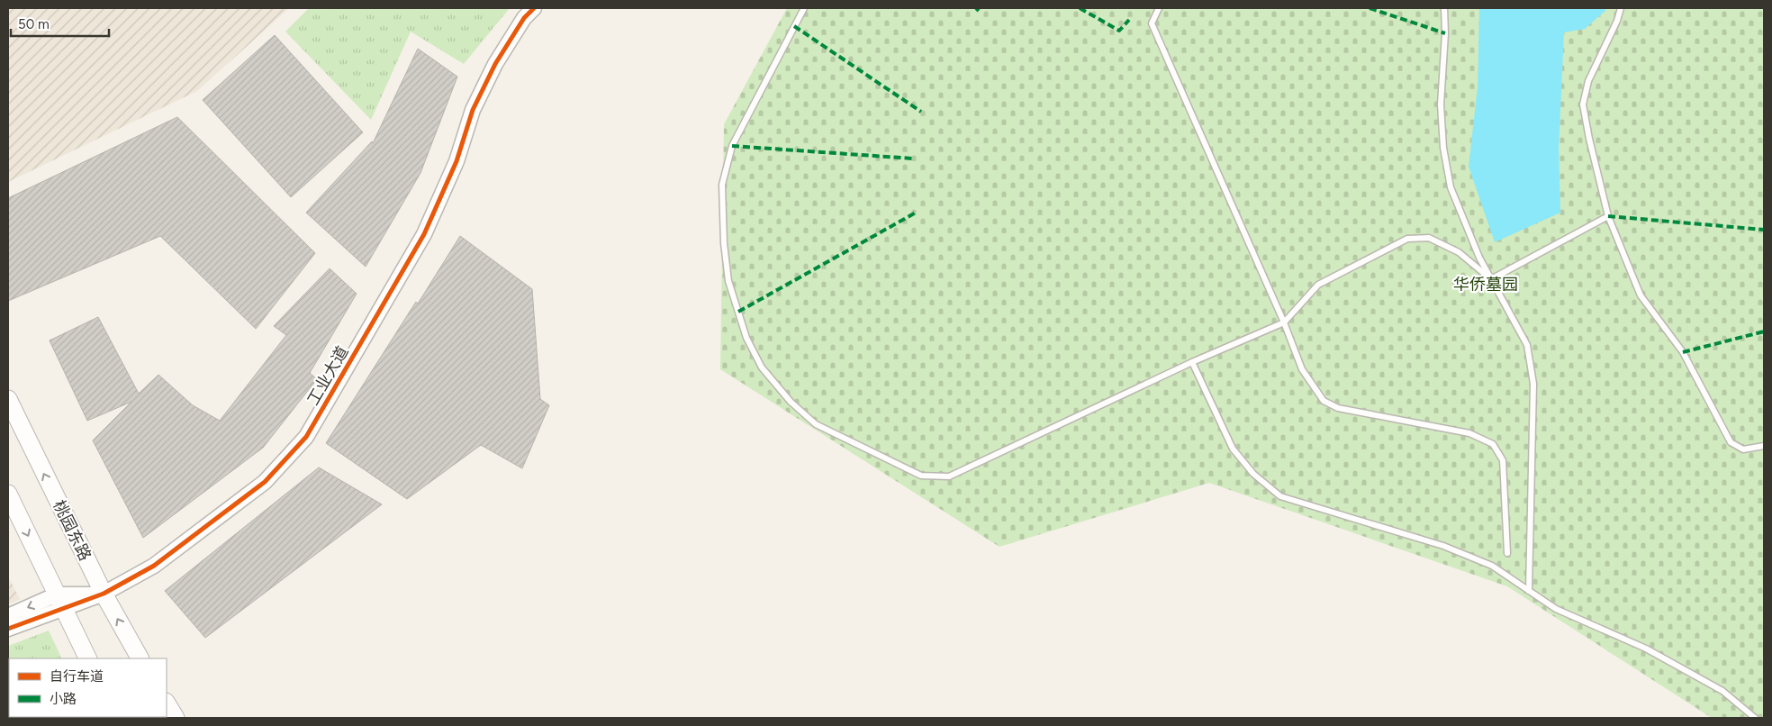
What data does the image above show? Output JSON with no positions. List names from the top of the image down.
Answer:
{
  "streets": {
    "main road": ["桃园东路"],
    "street": ["工业大道"]
  },
  "crossings": [
    ["工业大道", "桃园东路"]
  ],
  "parks": ["华侨墓园"],
  "legend": ["自行车道", "小路"],
  "scale_bar": "50 m"
}
